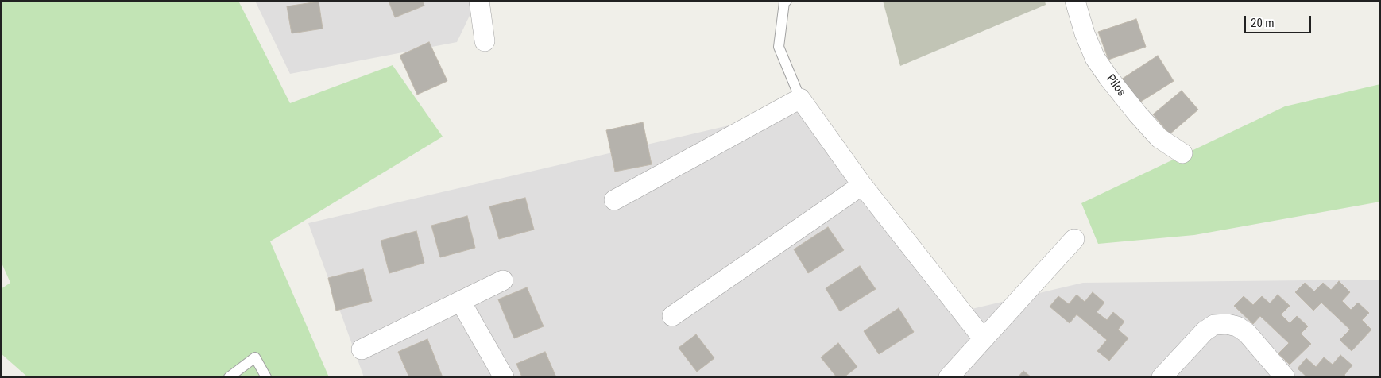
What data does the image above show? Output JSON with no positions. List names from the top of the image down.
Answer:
{
  "streets": {
    "street": ["Pilos"]
  },
  "scale_bar": "20 m"
}
